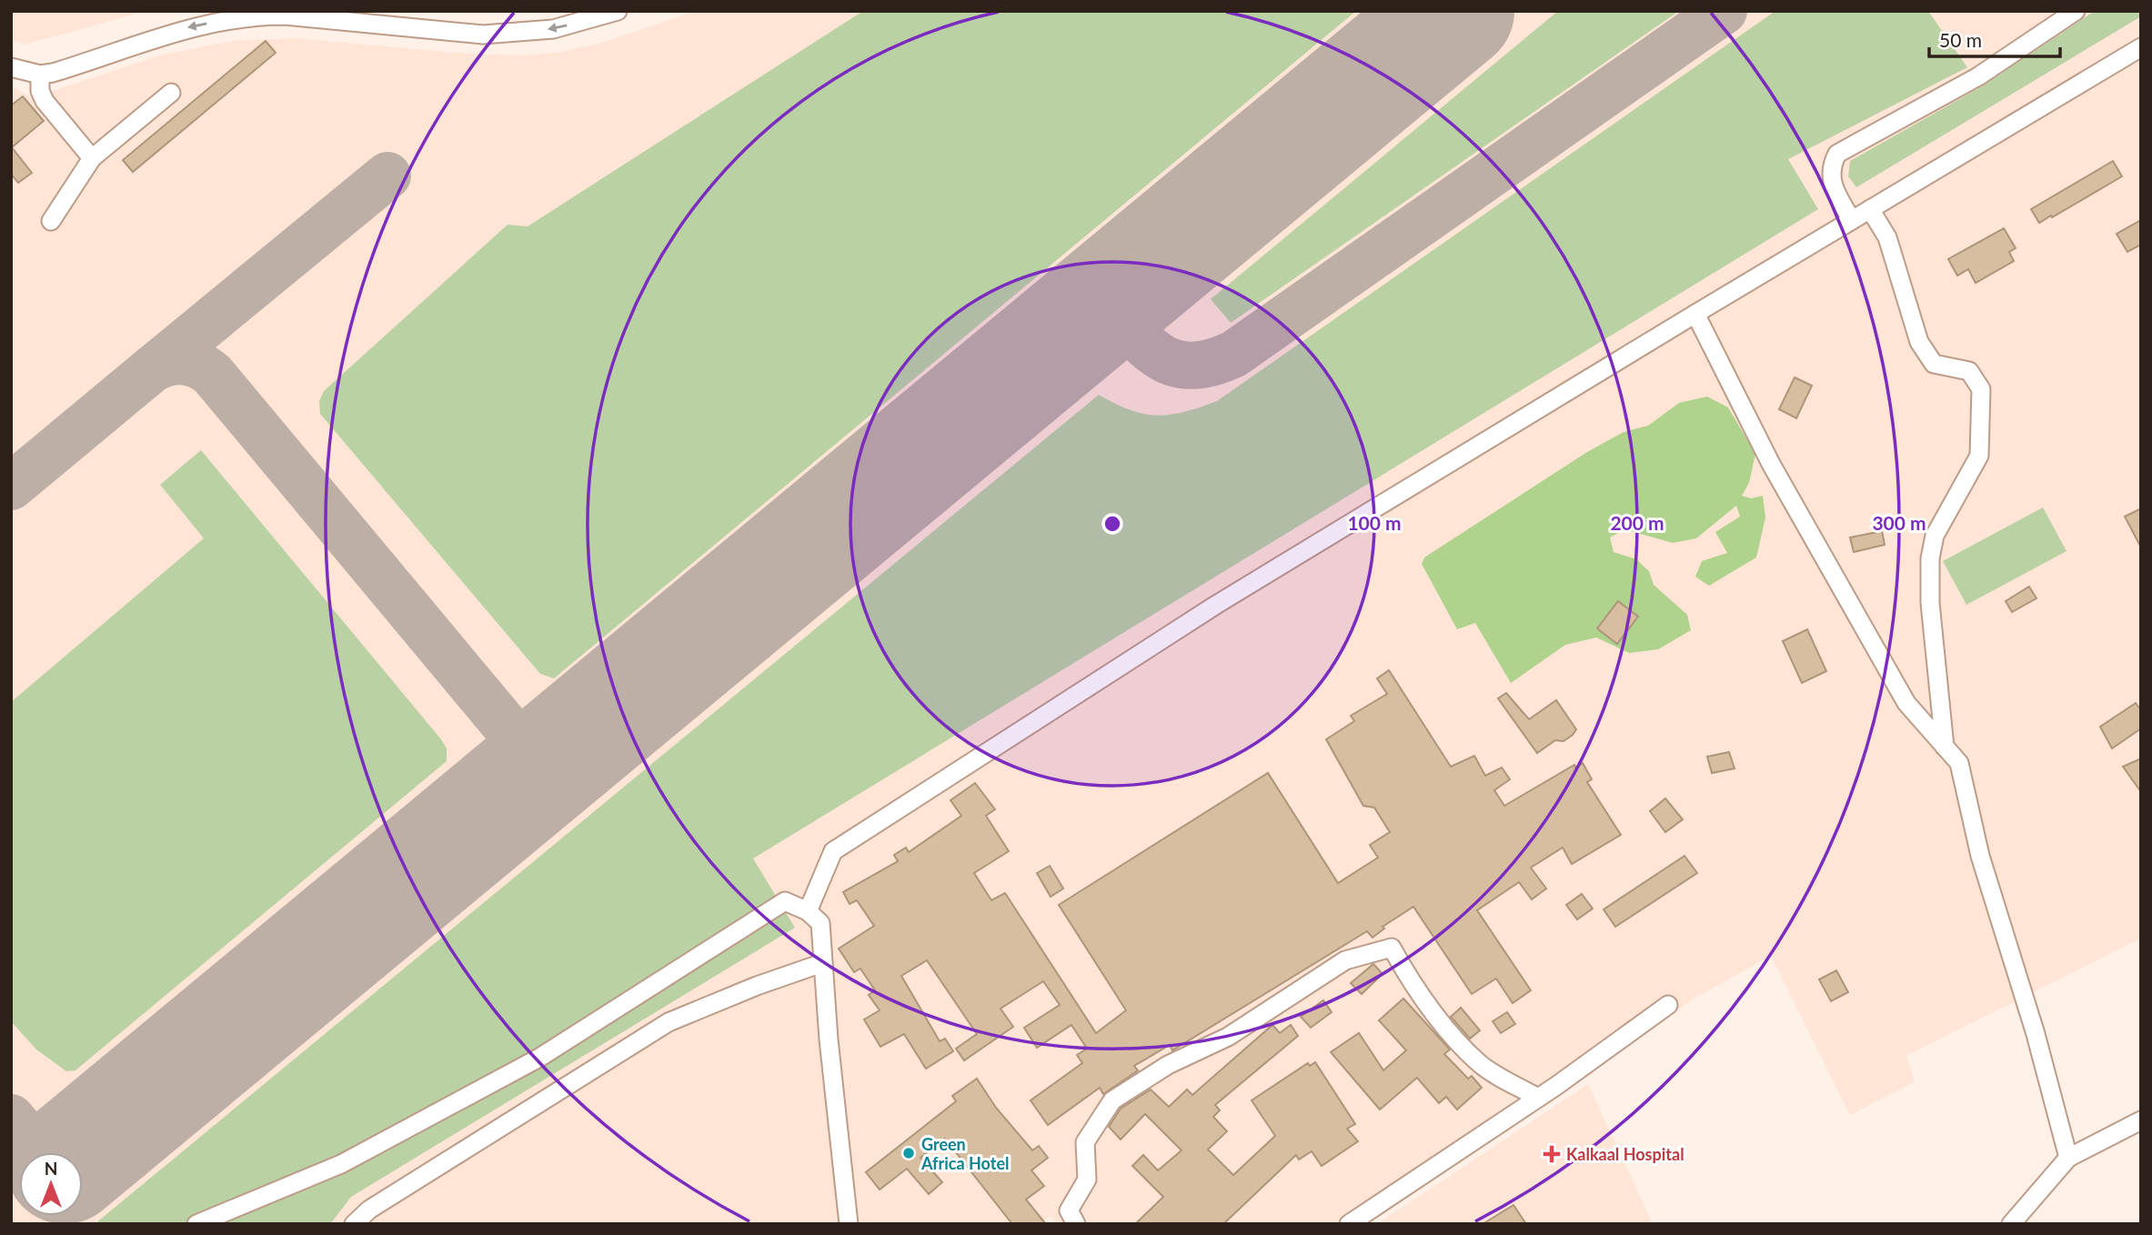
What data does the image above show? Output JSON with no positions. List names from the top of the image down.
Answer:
{
  "places": {
    "other": ["Green Africa Hotel"],
    "health": ["Kalkaal Hospital"]
  },
  "scale_bar": "50 m",
  "north": "top",
  "rings": ["100 m", "200 m", "300 m"]
}
